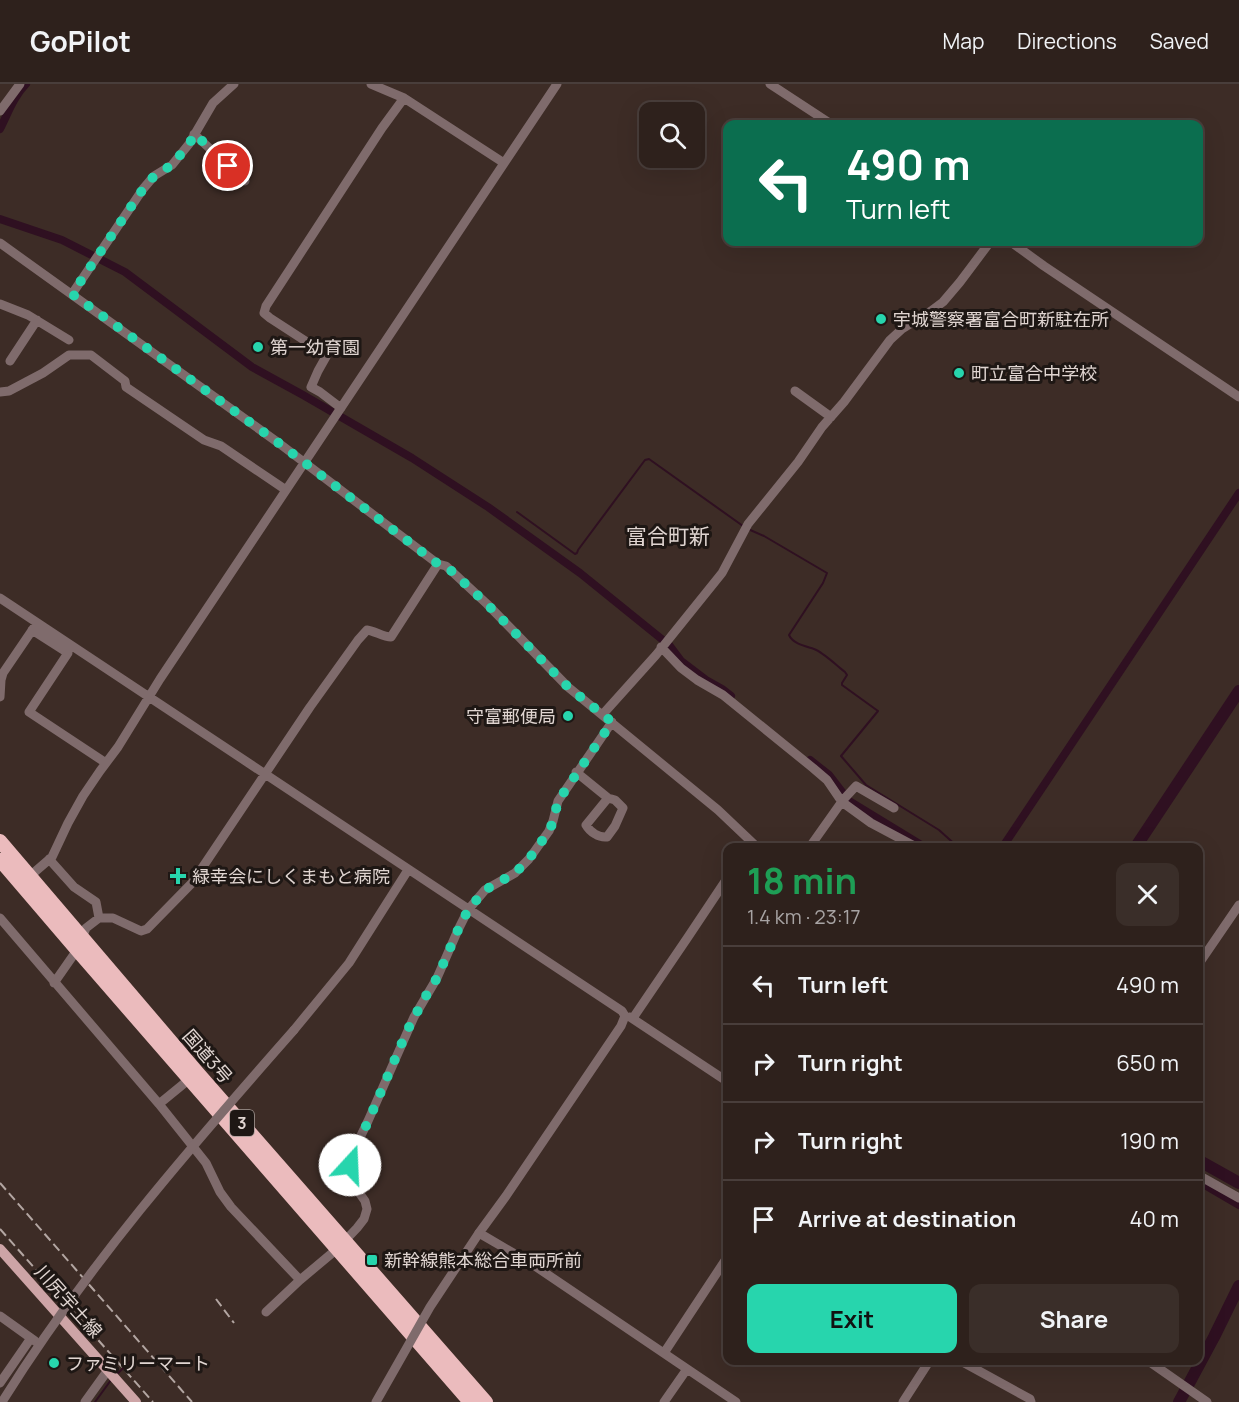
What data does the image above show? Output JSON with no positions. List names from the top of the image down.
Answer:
{
  "streets": {
    "highway": ["国道3号", "3"],
    "main road": ["川尻宇土線"]
  },
  "districts": ["富合町新"],
  "places": {
    "other": [
      "宇城警察署富合町新駐在所",
      "第一幼育園",
      "町立富合中学校",
      "守富郵便局",
      "ファミリーマート"
    ],
    "health": ["緑幸会にしくまもと病院"],
    "transit": ["新幹線熊本総合車両所前"]
  },
  "page": {
    "header": "GoPilot",
    "nav": ["Map", "Directions", "Saved"],
    "turn": ["490 m", "Turn left"],
    "heading": ["18 min", "1.4 km · 23:17"],
    "list": [
      {
        "name": "Turn left",
        "value": "490 m"
      },
      {
        "name": "Turn right",
        "value": "650 m"
      },
      {
        "name": "Turn right",
        "value": "190 m"
      },
      {
        "name": "Arrive at destination",
        "value": "40 m"
      }
    ],
    "buttons": ["Exit", "Share"]
  }
}
